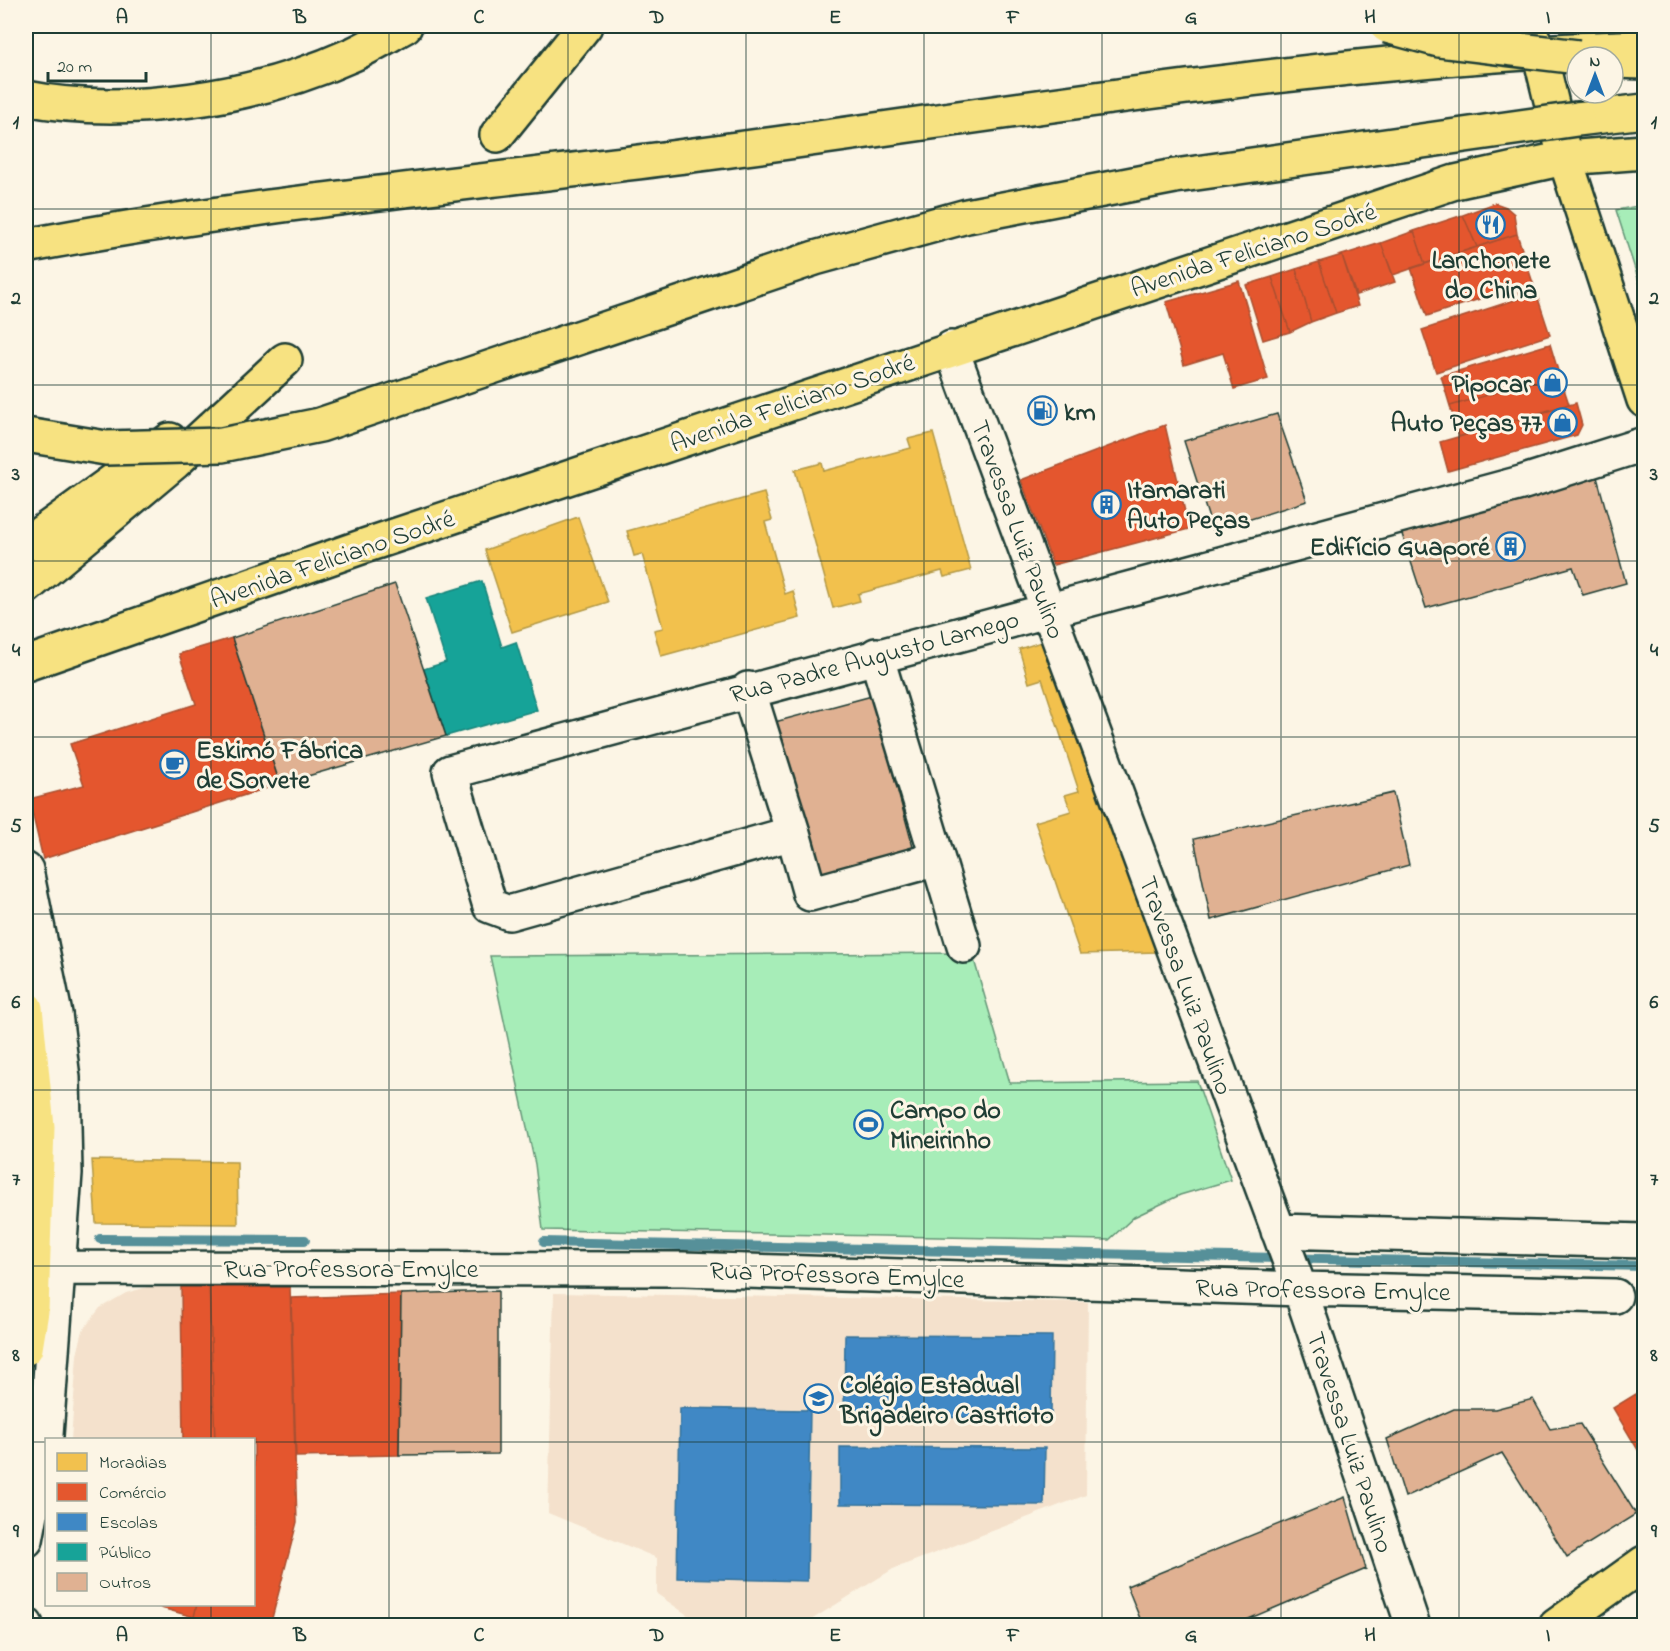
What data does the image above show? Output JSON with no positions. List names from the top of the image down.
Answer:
{
  "streets": {
    "main road": ["Avenida Feliciano Sodré"],
    "street": ["Travessa Luiz Paulino", "Rua Padre Augusto Lamego", "Rua Professora Emylce"]
  },
  "crossings": [
    ["Avenida Feliciano Sodré", "Travessa Luiz Paulino"],
    ["Travessa Luiz Paulino", "Rua Padre Augusto Lamego"],
    ["Travessa Luiz Paulino", "Rua Professora Emylce"]
  ],
  "places": {
    "restaurant": ["Lanchonete do China"],
    "shop": ["Pipocar", "Auto Peças 77"],
    "fuel station": ["km"],
    "building": ["Itamarati Auto Peças", "Edifício Guaporé"],
    "cafe": ["Eskimó Fábrica de Sorvete"],
    "sports": ["Campo do Mineirinho"],
    "school or university": ["Colégio Estadual Brigadeiro Castrioto"]
  },
  "legend": [
    "Moradias",
    "Comércio",
    "Escolas",
    "Público",
    "Outros"
  ],
  "scale_bar": "20 m",
  "north": "top",
  "grid": {
    "columns": [
      "A",
      "B",
      "C",
      "D",
      "E",
      "F",
      "G",
      "H",
      "I"
    ],
    "rows": [
      "1",
      "2",
      "3",
      "4",
      "5",
      "6",
      "7",
      "8",
      "9"
    ]
  }
}
